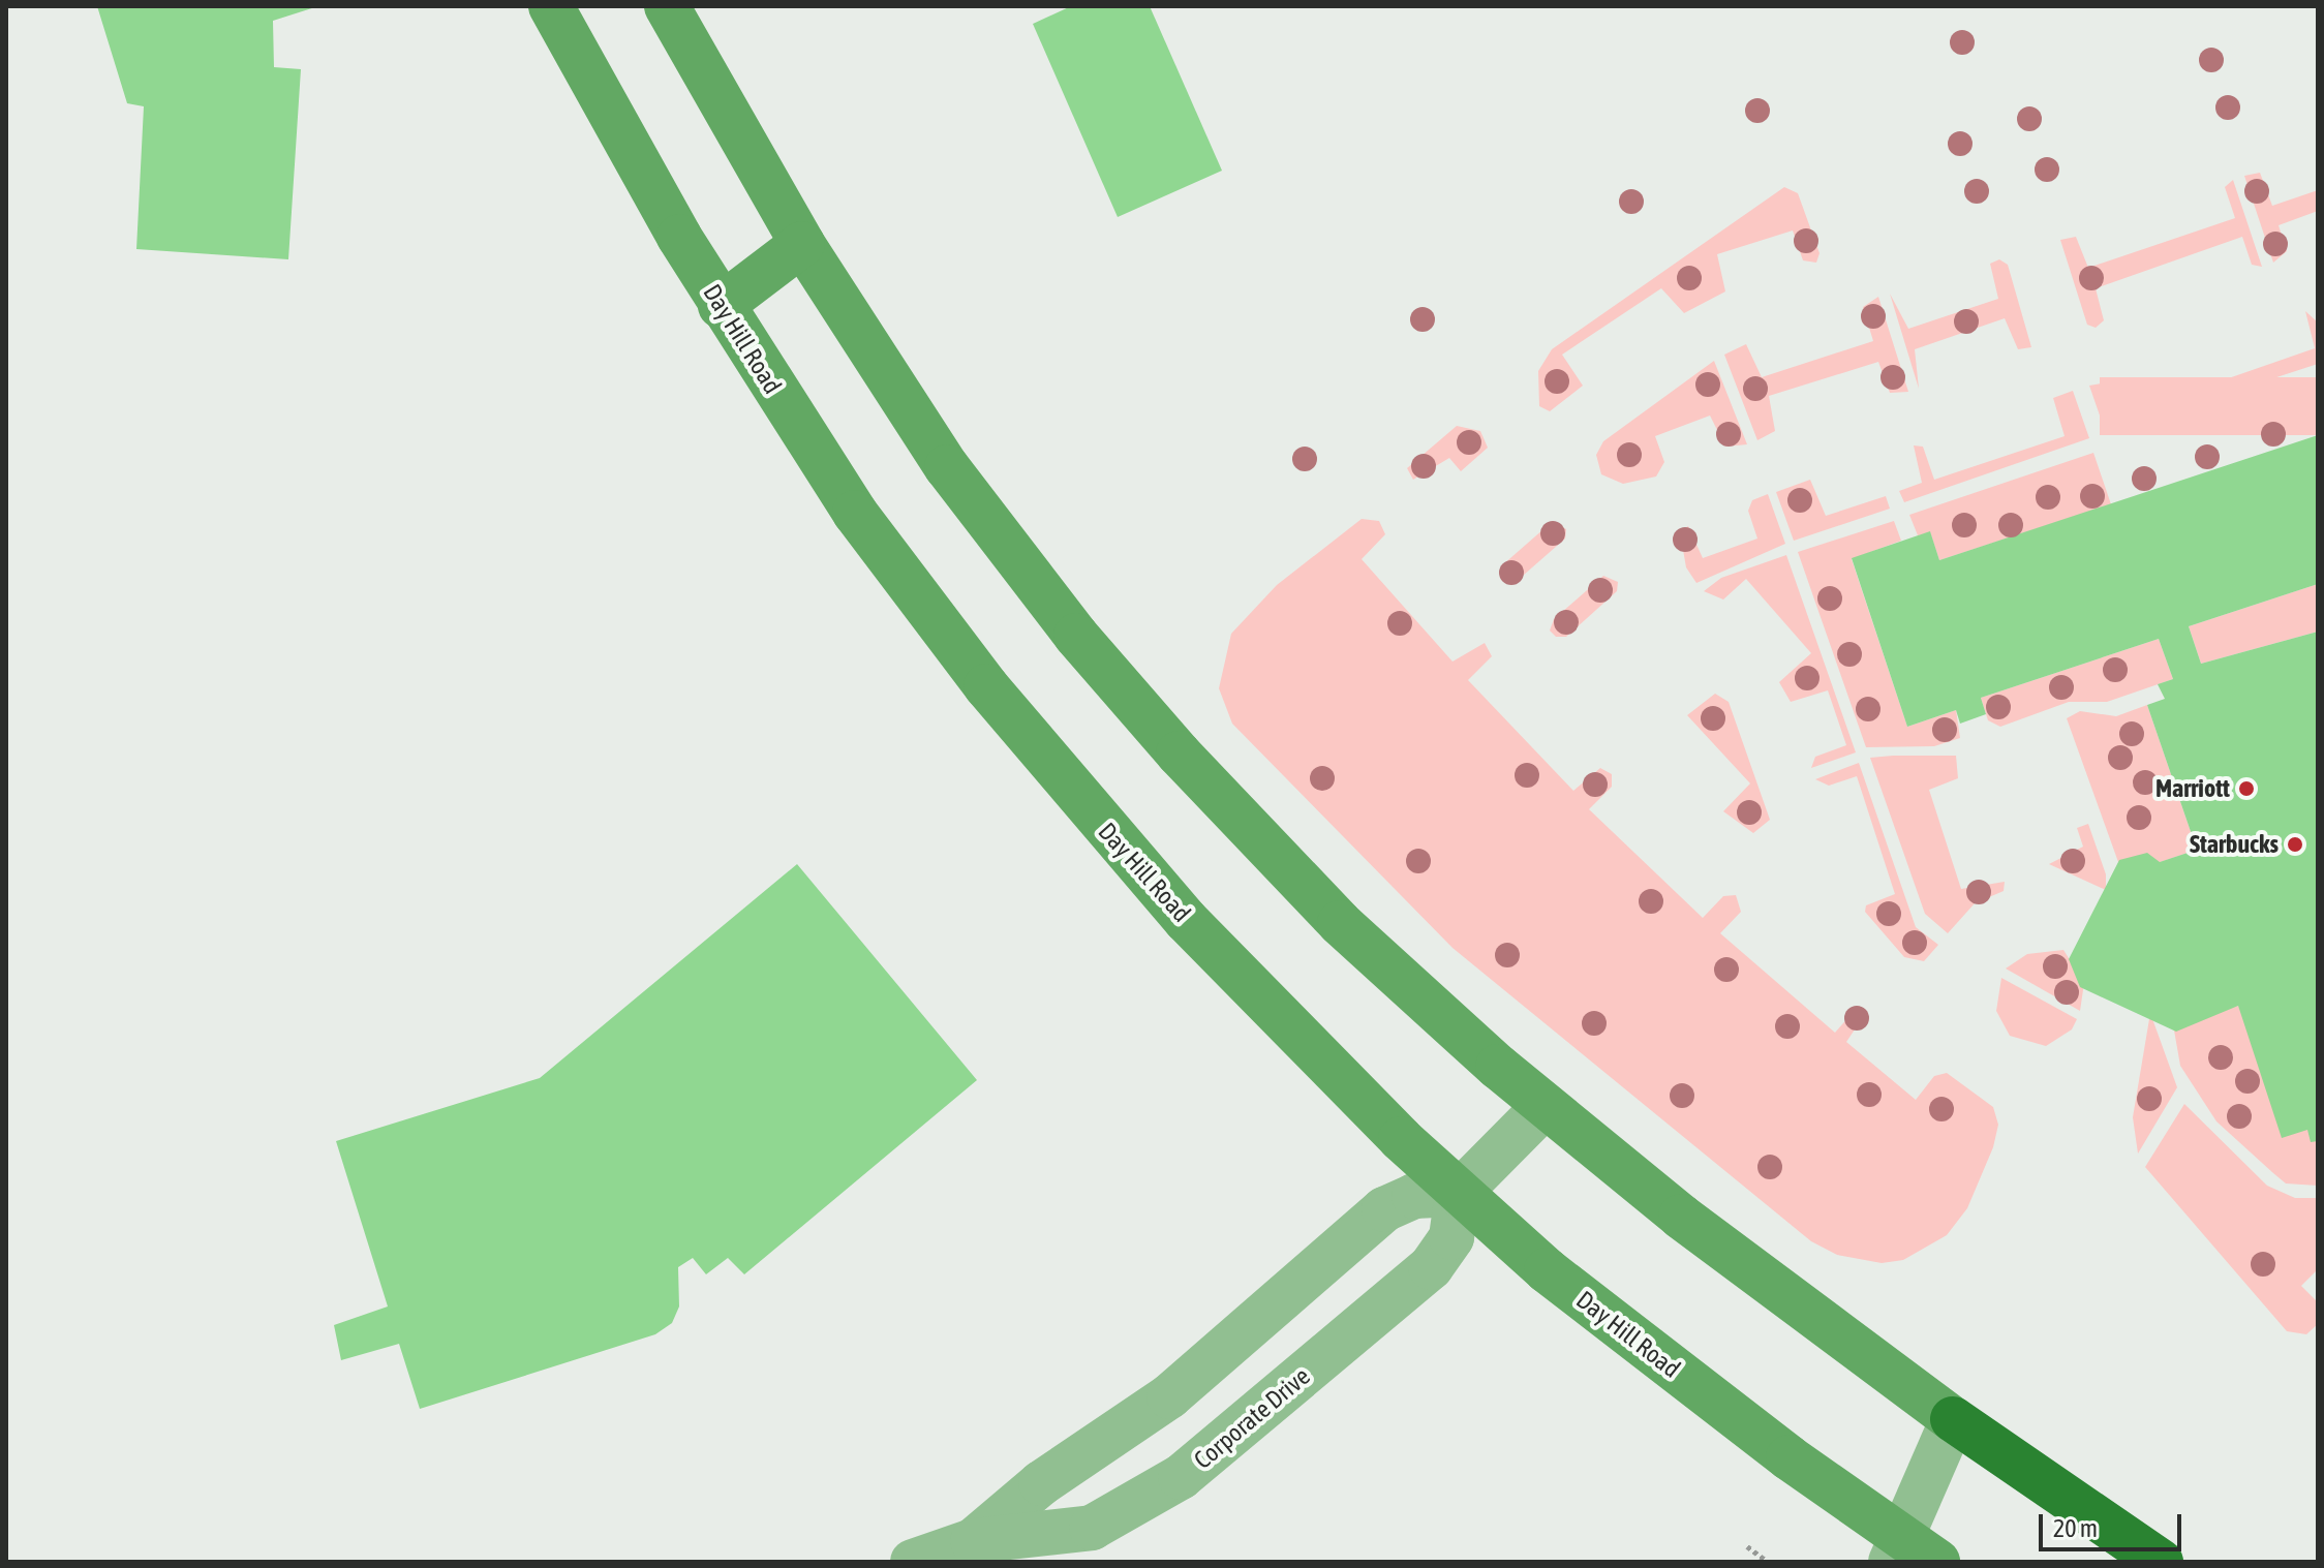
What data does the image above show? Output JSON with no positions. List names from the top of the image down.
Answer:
{
  "streets": {
    "main road": ["Day Hill Road"],
    "street": ["Corporate Drive"]
  },
  "crossings": [
    ["Day Hill Road", "Corporate Drive"]
  ],
  "places": ["Marriott", "Starbucks"],
  "scale_bar": "20 m"
}
